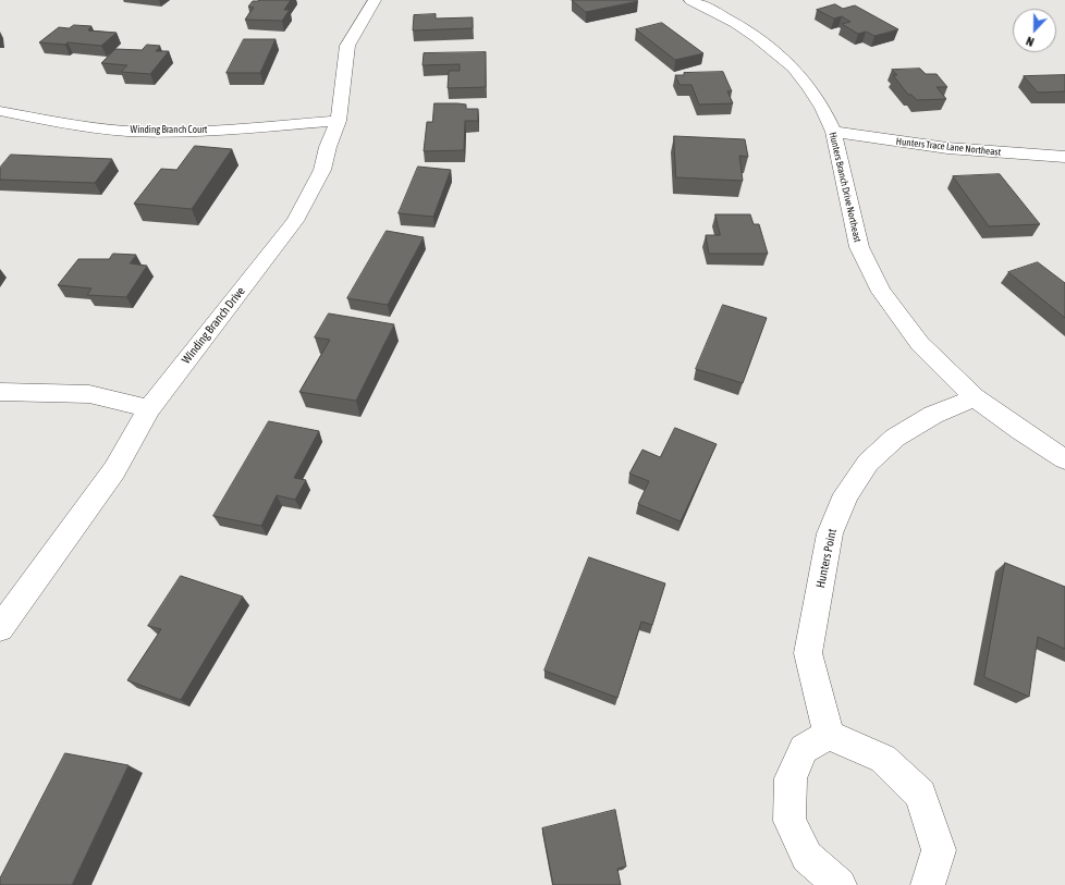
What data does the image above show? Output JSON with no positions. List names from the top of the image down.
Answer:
{
  "streets": {
    "street": [
      "Winding Branch Court",
      "Hunters Trace Lane Northeast",
      "Hunters Branch Drive Northeast",
      "Winding Branch Drive",
      "Hunters Point"
    ]
  },
  "crossings": [
    ["Winding Branch Court", "Winding Branch Drive"],
    ["Hunters Trace Lane Northeast", "Hunters Branch Drive Northeast"],
    ["Hunters Branch Drive Northeast", "Hunters Point"]
  ],
  "north": "bottom"
}
